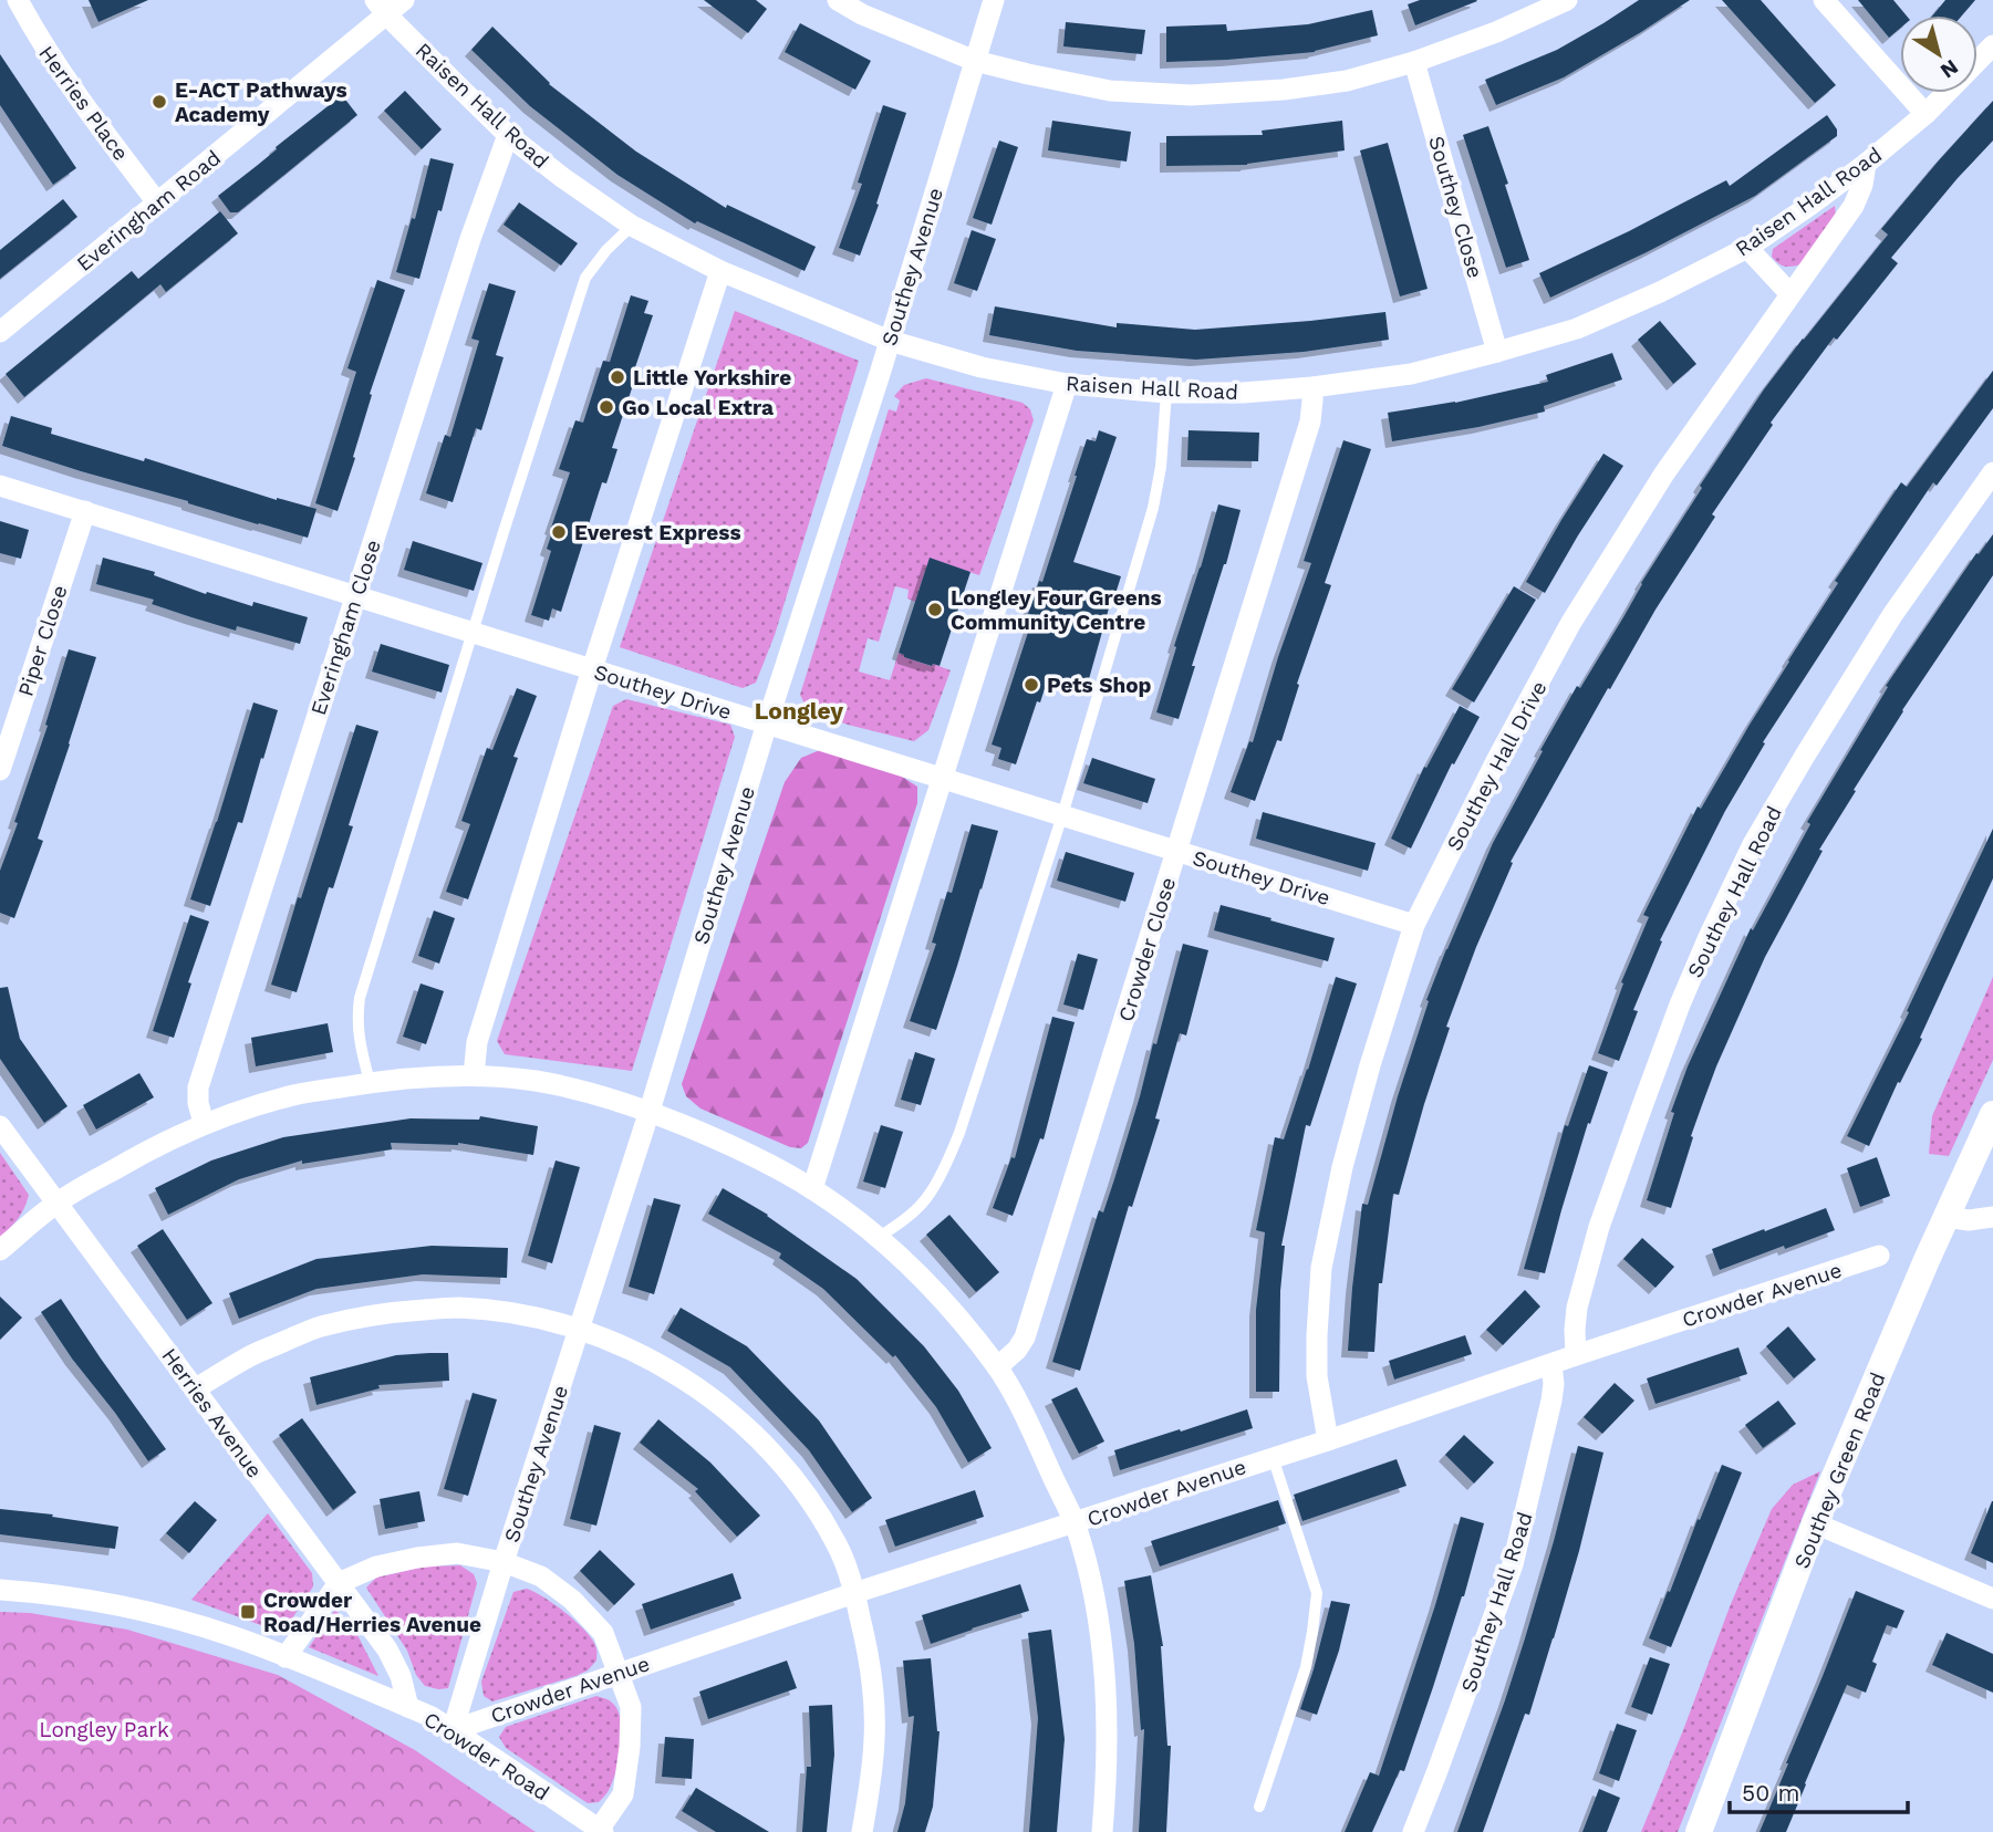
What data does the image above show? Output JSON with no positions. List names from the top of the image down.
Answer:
{
  "streets": {
    "street": [
      "Herries Place",
      "Raisen Hall Road",
      "Southey Close",
      "Everingham Road",
      "Southey Avenue",
      "Everingham Close",
      "Piper Close",
      "Southey Drive",
      "Southey Hall Drive",
      "Southey Hall Road",
      "Crowder Close",
      "Crowder Avenue",
      "Herries Avenue",
      "Southey Green Road",
      "Crowder Road"
    ]
  },
  "crossings": [
    ["Herries Place", "Everingham Road"],
    ["Raisen Hall Road", "Southey Close"],
    ["Raisen Hall Road", "Everingham Road"],
    ["Raisen Hall Road", "Southey Avenue"],
    ["Raisen Hall Road", "Everingham Close"],
    ["Raisen Hall Road", "Southey Hall Drive"],
    ["Raisen Hall Road", "Crowder Close"],
    ["Southey Avenue", "Southey Drive"],
    ["Southey Avenue", "Crowder Avenue"],
    ["Southey Avenue", "Crowder Road"],
    ["Everingham Close", "Southey Drive"],
    ["Piper Close", "Southey Drive"],
    ["Southey Drive", "Southey Hall Drive"],
    ["Southey Drive", "Crowder Close"],
    ["Southey Hall Drive", "Crowder Avenue"],
    ["Southey Hall Road", "Crowder Avenue"],
    ["Crowder Avenue", "Crowder Road"],
    ["Herries Avenue", "Crowder Road"]
  ],
  "districts": ["Longley"],
  "parks": ["Longley Park"],
  "places": {
    "other": [
      "E-ACT Pathways Academy",
      "Little Yorkshire",
      "Go Local Extra",
      "Everest Express",
      "Longley Four Greens Community Centre",
      "Pets Shop"
    ],
    "transit": ["Crowder Road/Herries Avenue"]
  },
  "scale_bar": "50 m",
  "north": "bottom right"
}
